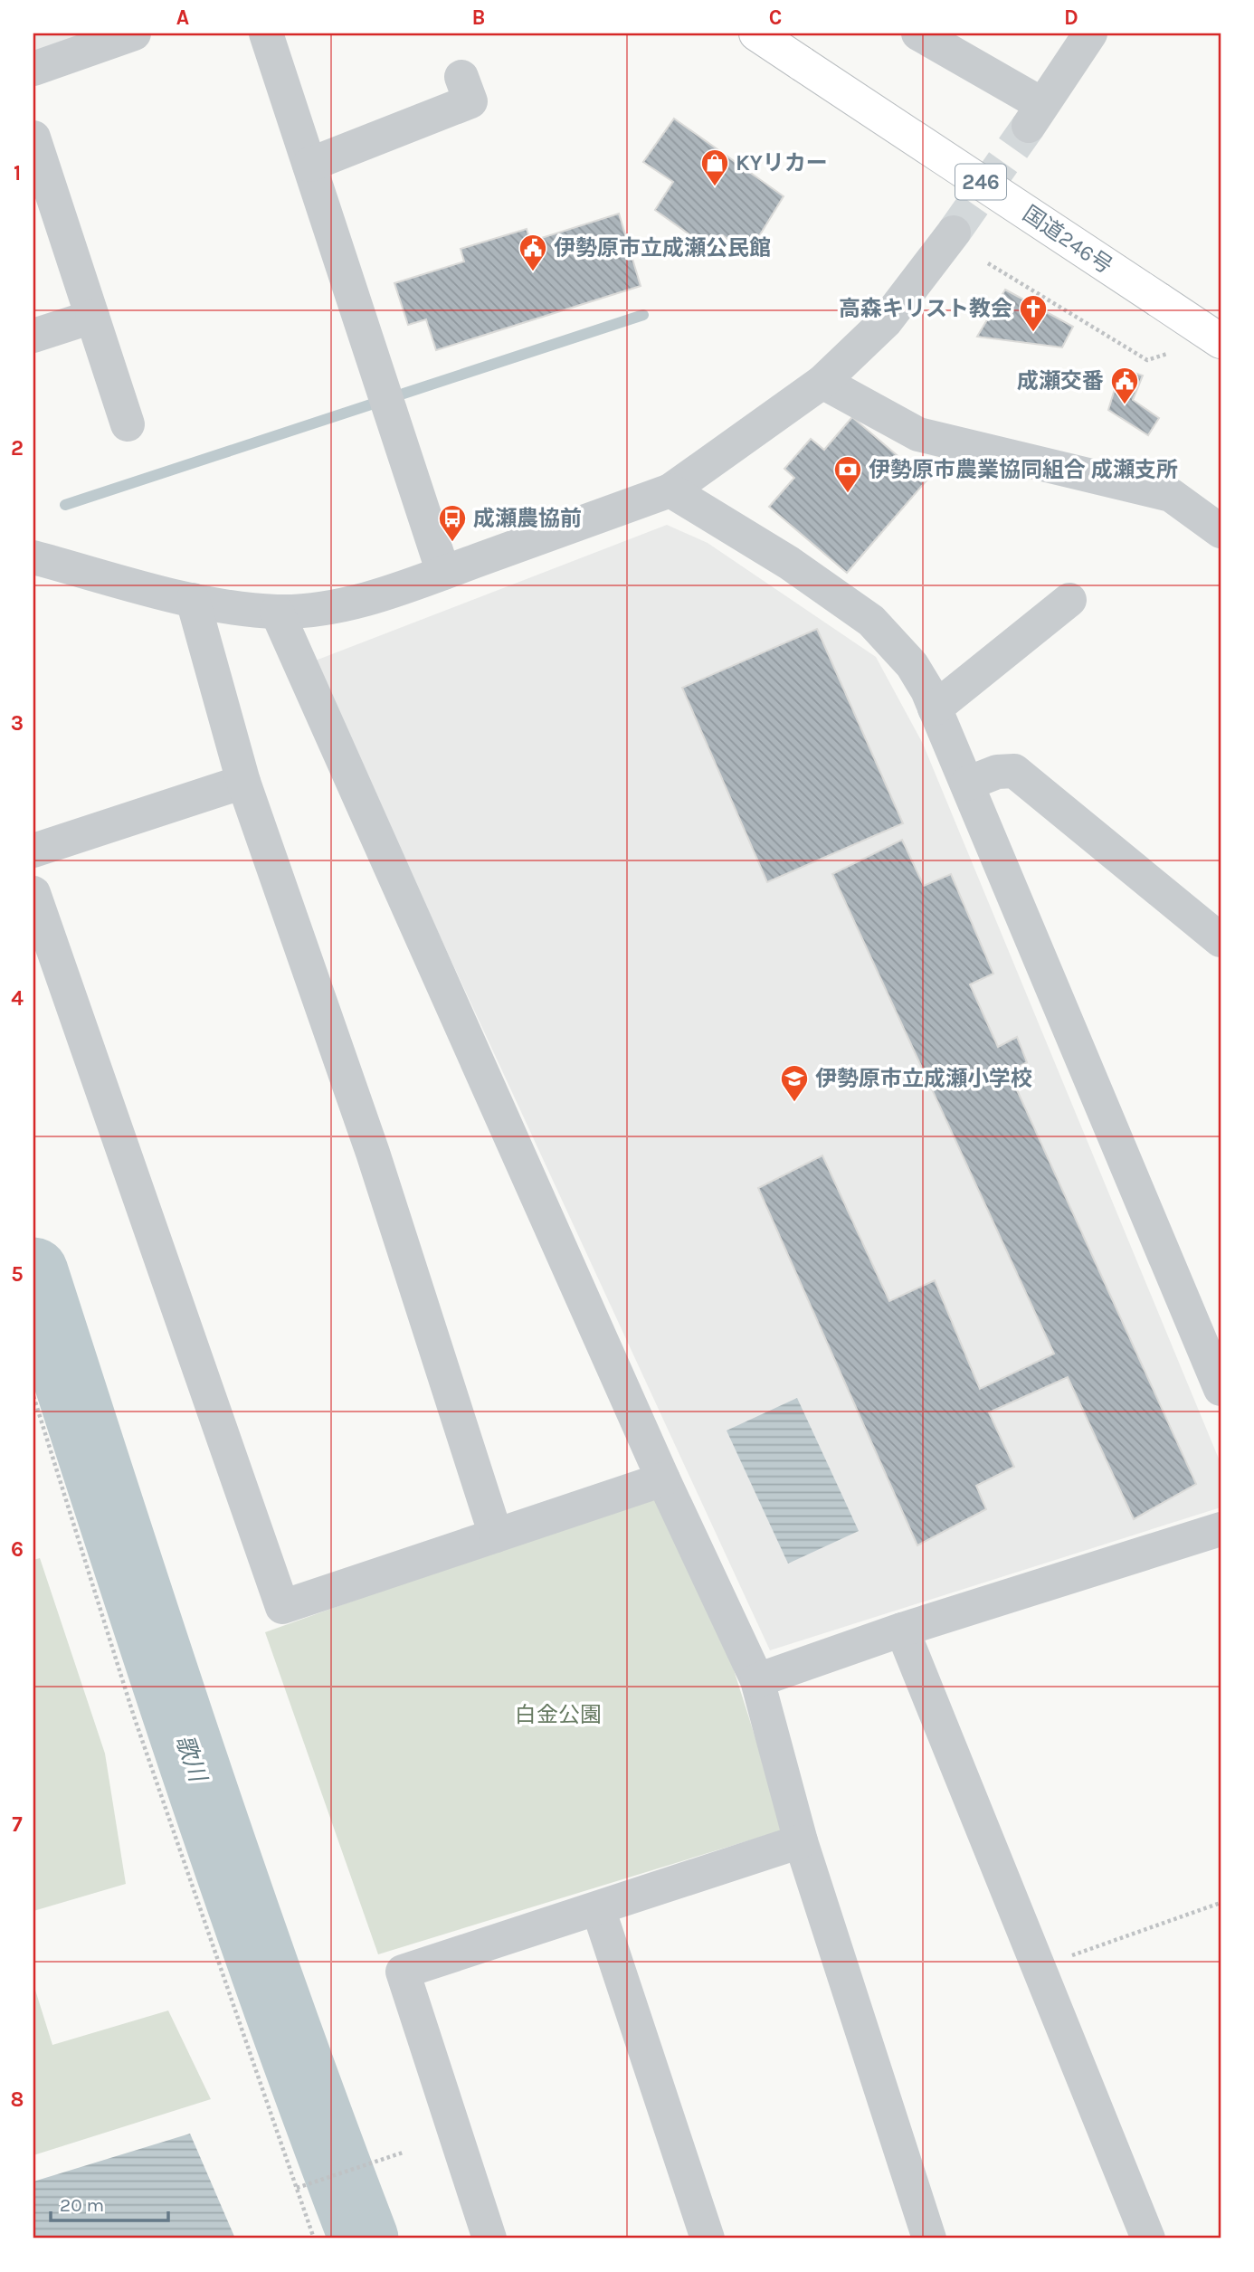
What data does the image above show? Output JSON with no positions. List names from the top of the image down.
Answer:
{
  "streets": {
    "highway": ["246", "国道246号"]
  },
  "water": ["歌川"],
  "parks": ["白金公園"],
  "places": {
    "shop": ["KYリカー"],
    "public building": ["伊勢原市立成瀬公民館", "成瀬交番"],
    "church": ["高森キリスト教会"],
    "bank": ["伊勢原市農業協同組合 成瀬支所"],
    "bus stop": ["成瀬農協前"],
    "school or university": ["伊勢原市立成瀬小学校"]
  },
  "scale_bar": "20 m",
  "grid": {
    "columns": [
      "A",
      "B",
      "C",
      "D"
    ],
    "rows": [
      "1",
      "2",
      "3",
      "4",
      "5",
      "6",
      "7",
      "8"
    ]
  }
}
